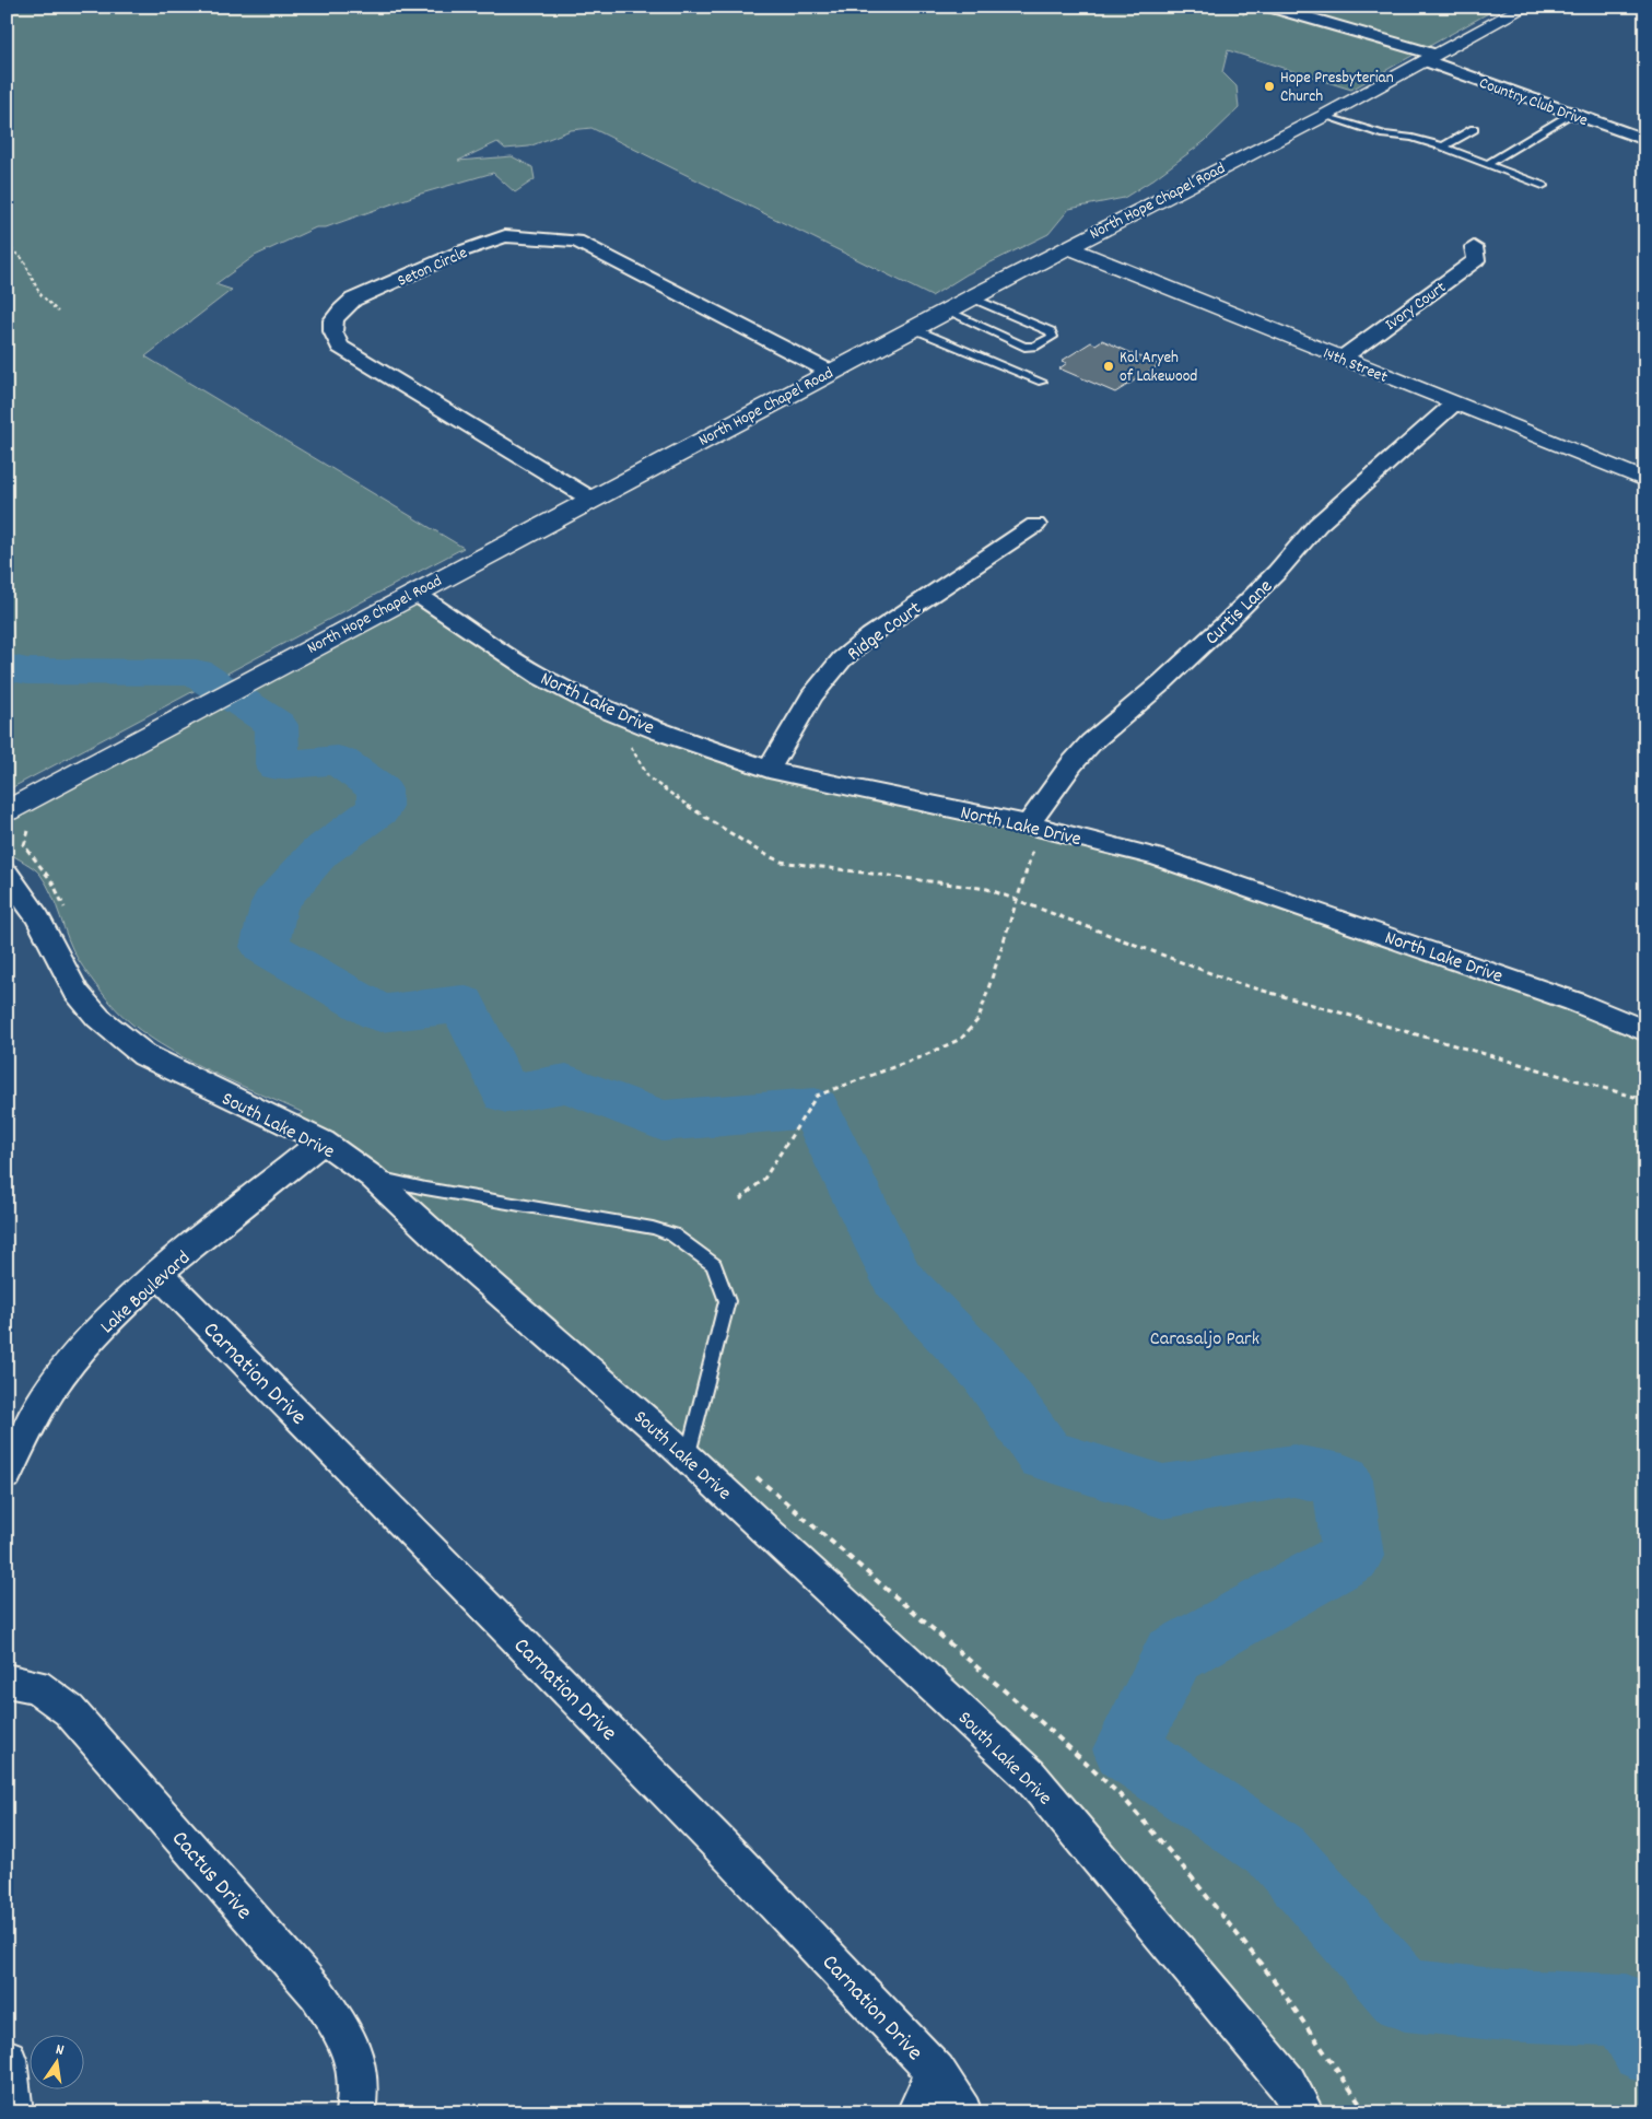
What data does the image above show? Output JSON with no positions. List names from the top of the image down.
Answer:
{
  "streets": {
    "main road": ["North Hope Chapel Road", "14th Street"],
    "street": [
      "Country Club Drive",
      "Seton Circle",
      "Ivory Court",
      "Curtis Lane",
      "Ridge Court",
      "North Lake Drive",
      "South Lake Drive",
      "Lake Boulevard",
      "Carnation Drive",
      "Cactus Drive"
    ]
  },
  "crossings": [
    ["Country Club Drive", "North Hope Chapel Road"],
    ["North Hope Chapel Road", "Seton Circle"],
    ["North Hope Chapel Road", "14th Street"],
    ["North Hope Chapel Road", "North Lake Drive"],
    ["Ivory Court", "14th Street"],
    ["14th Street", "Curtis Lane"],
    ["Curtis Lane", "North Lake Drive"],
    ["Ridge Court", "North Lake Drive"],
    ["South Lake Drive", "Lake Boulevard"],
    ["Lake Boulevard", "Carnation Drive"]
  ],
  "parks": ["Carasaljo Park"],
  "places": ["Hope Presbyterian Church", "Kol Aryeh of Lakewood"],
  "north": "top"
}
